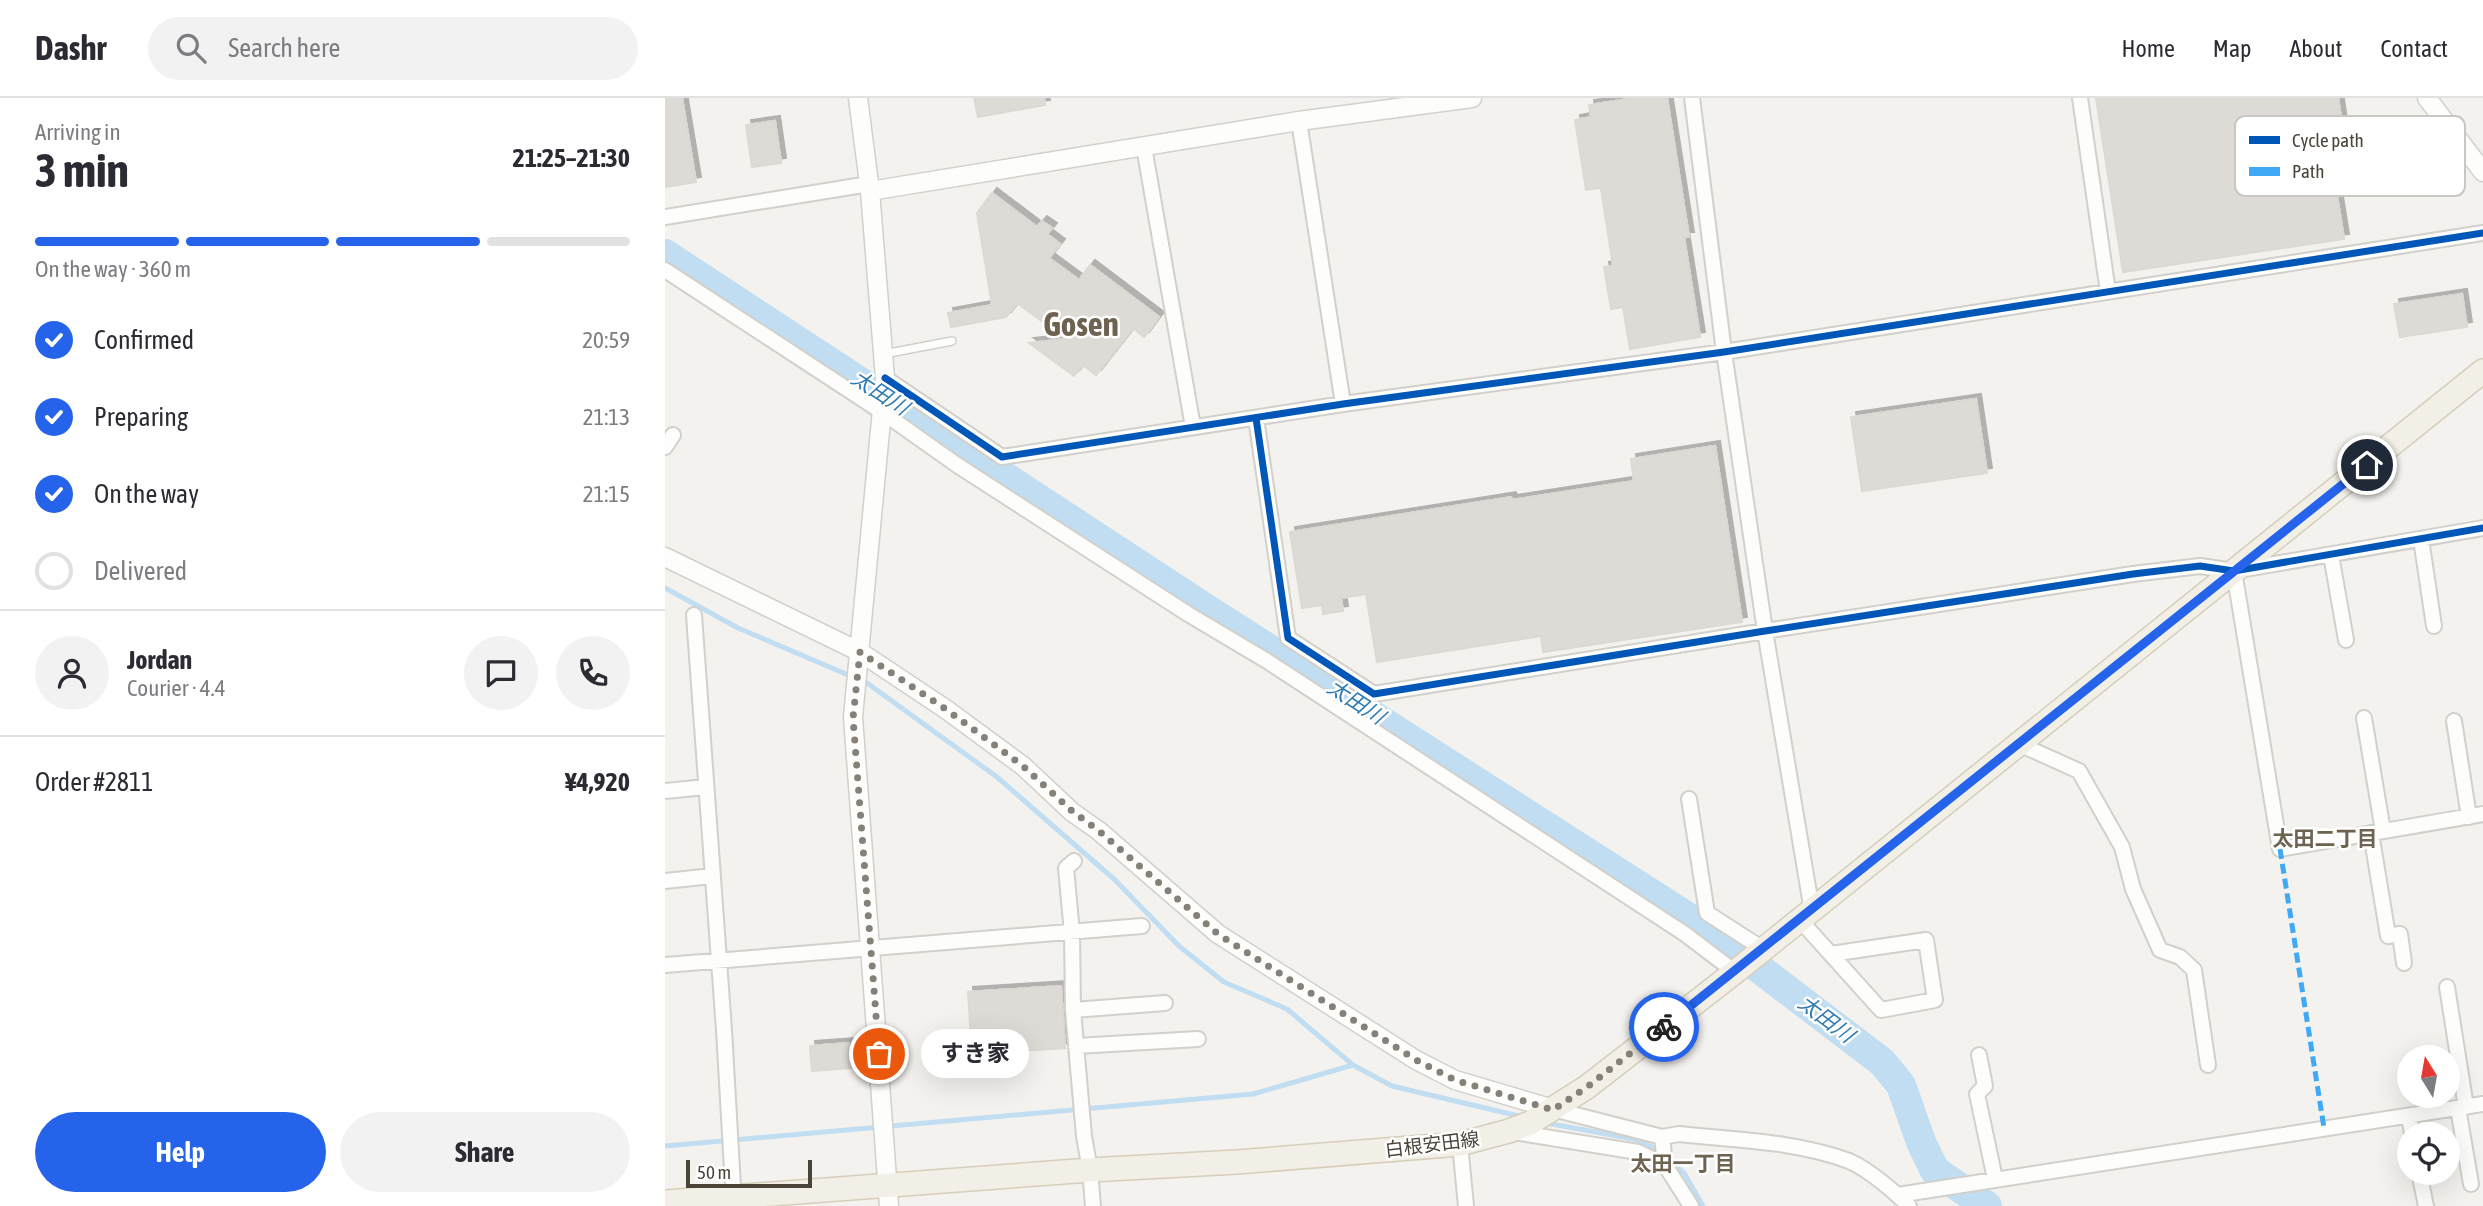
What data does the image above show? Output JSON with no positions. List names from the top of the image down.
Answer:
{
  "streets": {
    "main road": ["白根安田線"]
  },
  "districts": ["Gosen", "太田二丁目", "太田一丁目"],
  "water": ["太田川"],
  "places": ["すき家"],
  "legend": ["Cycle path", "Path"],
  "scale_bar": "50 m",
  "north": "top",
  "page": {
    "header": "Dashr",
    "search": "Search here",
    "nav": [
      "Home",
      "Map",
      "About",
      "Contact"
    ],
    "heading": ["3 min", "Arriving in", "21:25–21:30"],
    "panel": [
      "Jordan",
      "Courier · 4.4",
      "Order #2811",
      "¥4,920"
    ],
    "bar": "On the way · 360 m",
    "list": [
      ["Confirmed", "20:59"],
      ["Preparing", "21:13"],
      ["On the way", "21:15"],
      "Delivered"
    ],
    "bubble": "すき家",
    "buttons": ["Help", "Share"],
    "scale": "50 m"
  }
}
